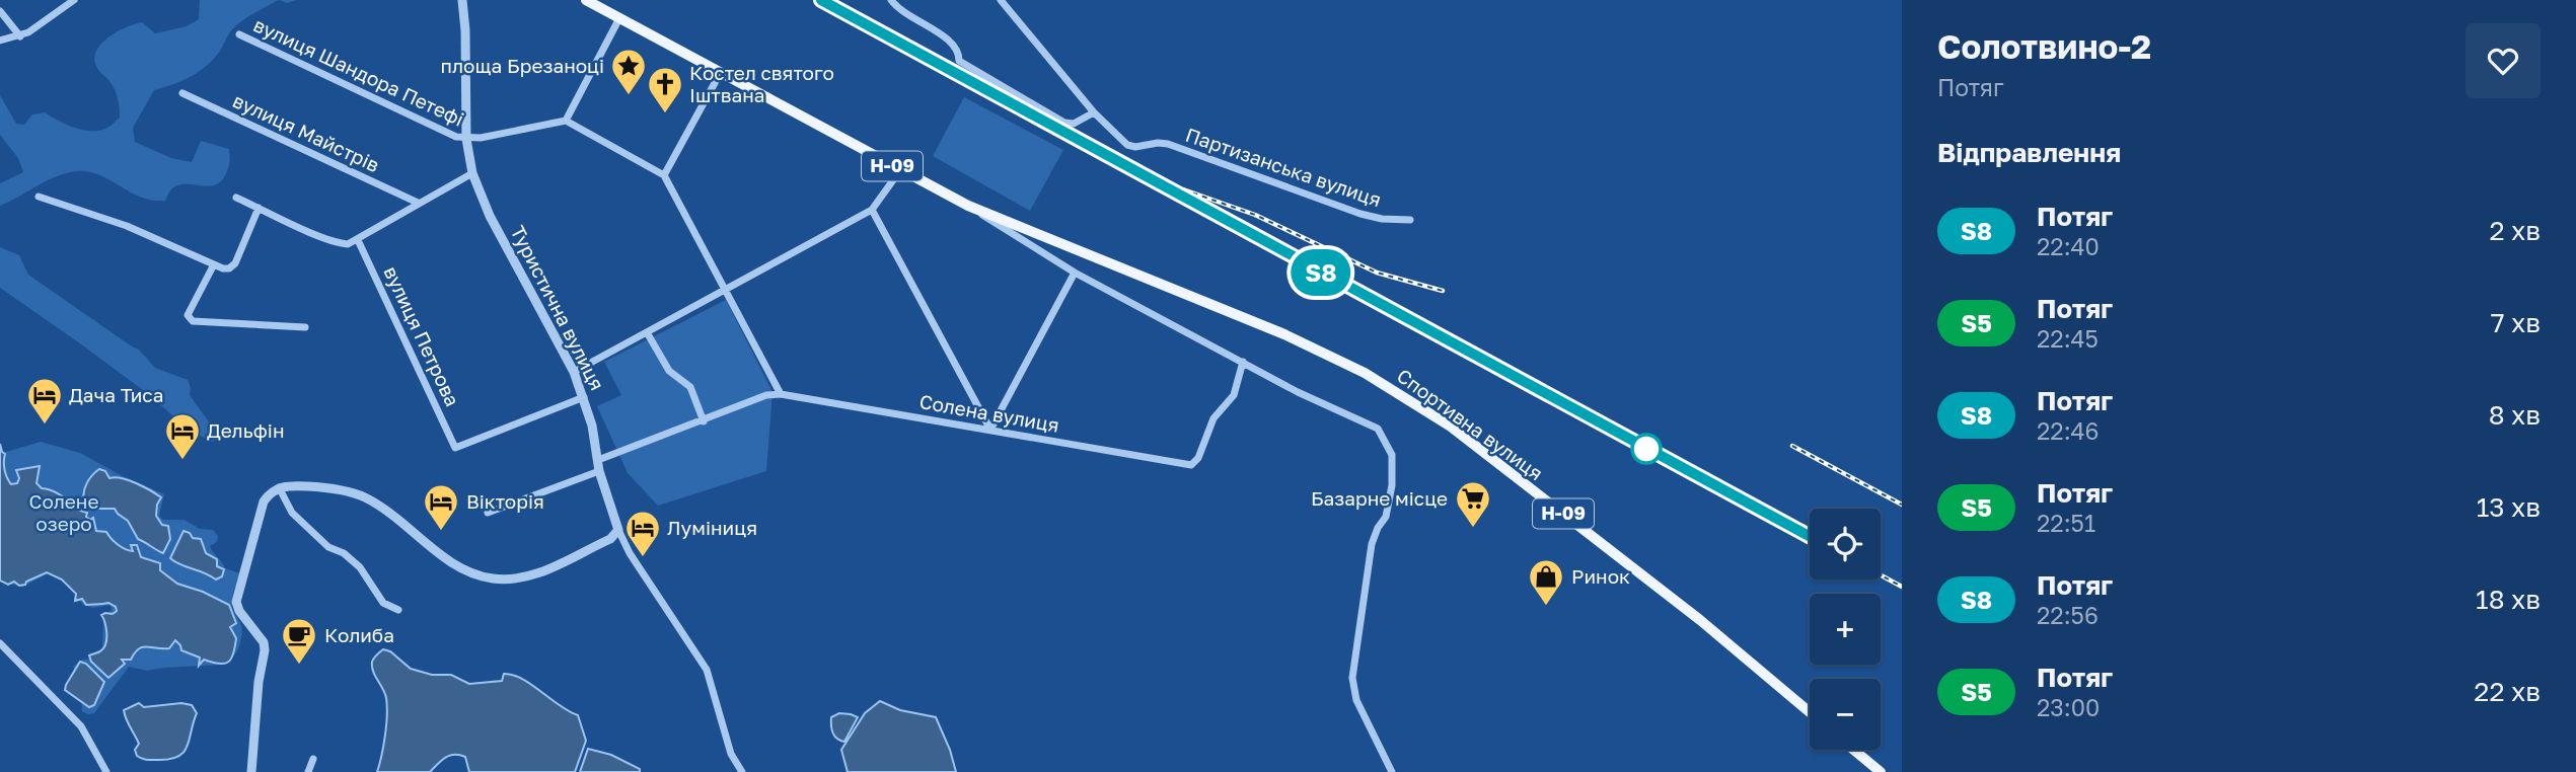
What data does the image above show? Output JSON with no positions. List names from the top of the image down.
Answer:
{
  "streets": {
    "main road": ["Н-09", "Спортивна вулиця"],
    "street": [
      "вулиця Шандора Петефі",
      "вулиця Майстрів",
      "Партизанська вулиця",
      "Туристична вулиця",
      "вулиця Петрова",
      "Солена вулиця"
    ]
  },
  "crossings": [
    ["вулиця Шандора Петефі", "Туристична вулиця"],
    ["Туристична вулиця", "вулиця Петрова"],
    ["Солена вулиця", "Спортивна вулиця"]
  ],
  "parks": ["Солене озеро"],
  "places": {
    "place": ["площа Брезаноці"],
    "church": ["Костел святого Іштвана"],
    "hotel": [
      "Дача Тиса",
      "Дельфін",
      "Вікторія",
      "Луміниця"
    ],
    "supermarket": ["Базарне місце"],
    "shop": ["Ринок"],
    "cafe": ["Колиба"]
  },
  "page": {
    "on_map": "S8",
    "heading": [
      ["Солотвино-2", "Потяг"],
      "Відправлення"
    ],
    "list": [
      {
        "mark": "S8",
        "name": "Потяг",
        "note": "22:40",
        "value": "2 хв"
      },
      {
        "mark": "S5",
        "name": "Потяг",
        "note": "22:45",
        "value": "7 хв"
      },
      {
        "mark": "S8",
        "name": "Потяг",
        "note": "22:46",
        "value": "8 хв"
      },
      {
        "mark": "S5",
        "name": "Потяг",
        "note": "22:51",
        "value": "13 хв"
      },
      {
        "mark": "S8",
        "name": "Потяг",
        "note": "22:56",
        "value": "18 хв"
      },
      {
        "mark": "S5",
        "name": "Потяг",
        "note": "23:00",
        "value": "22 хв"
      }
    ],
    "map_buttons": ["+", "−"]
  }
}
